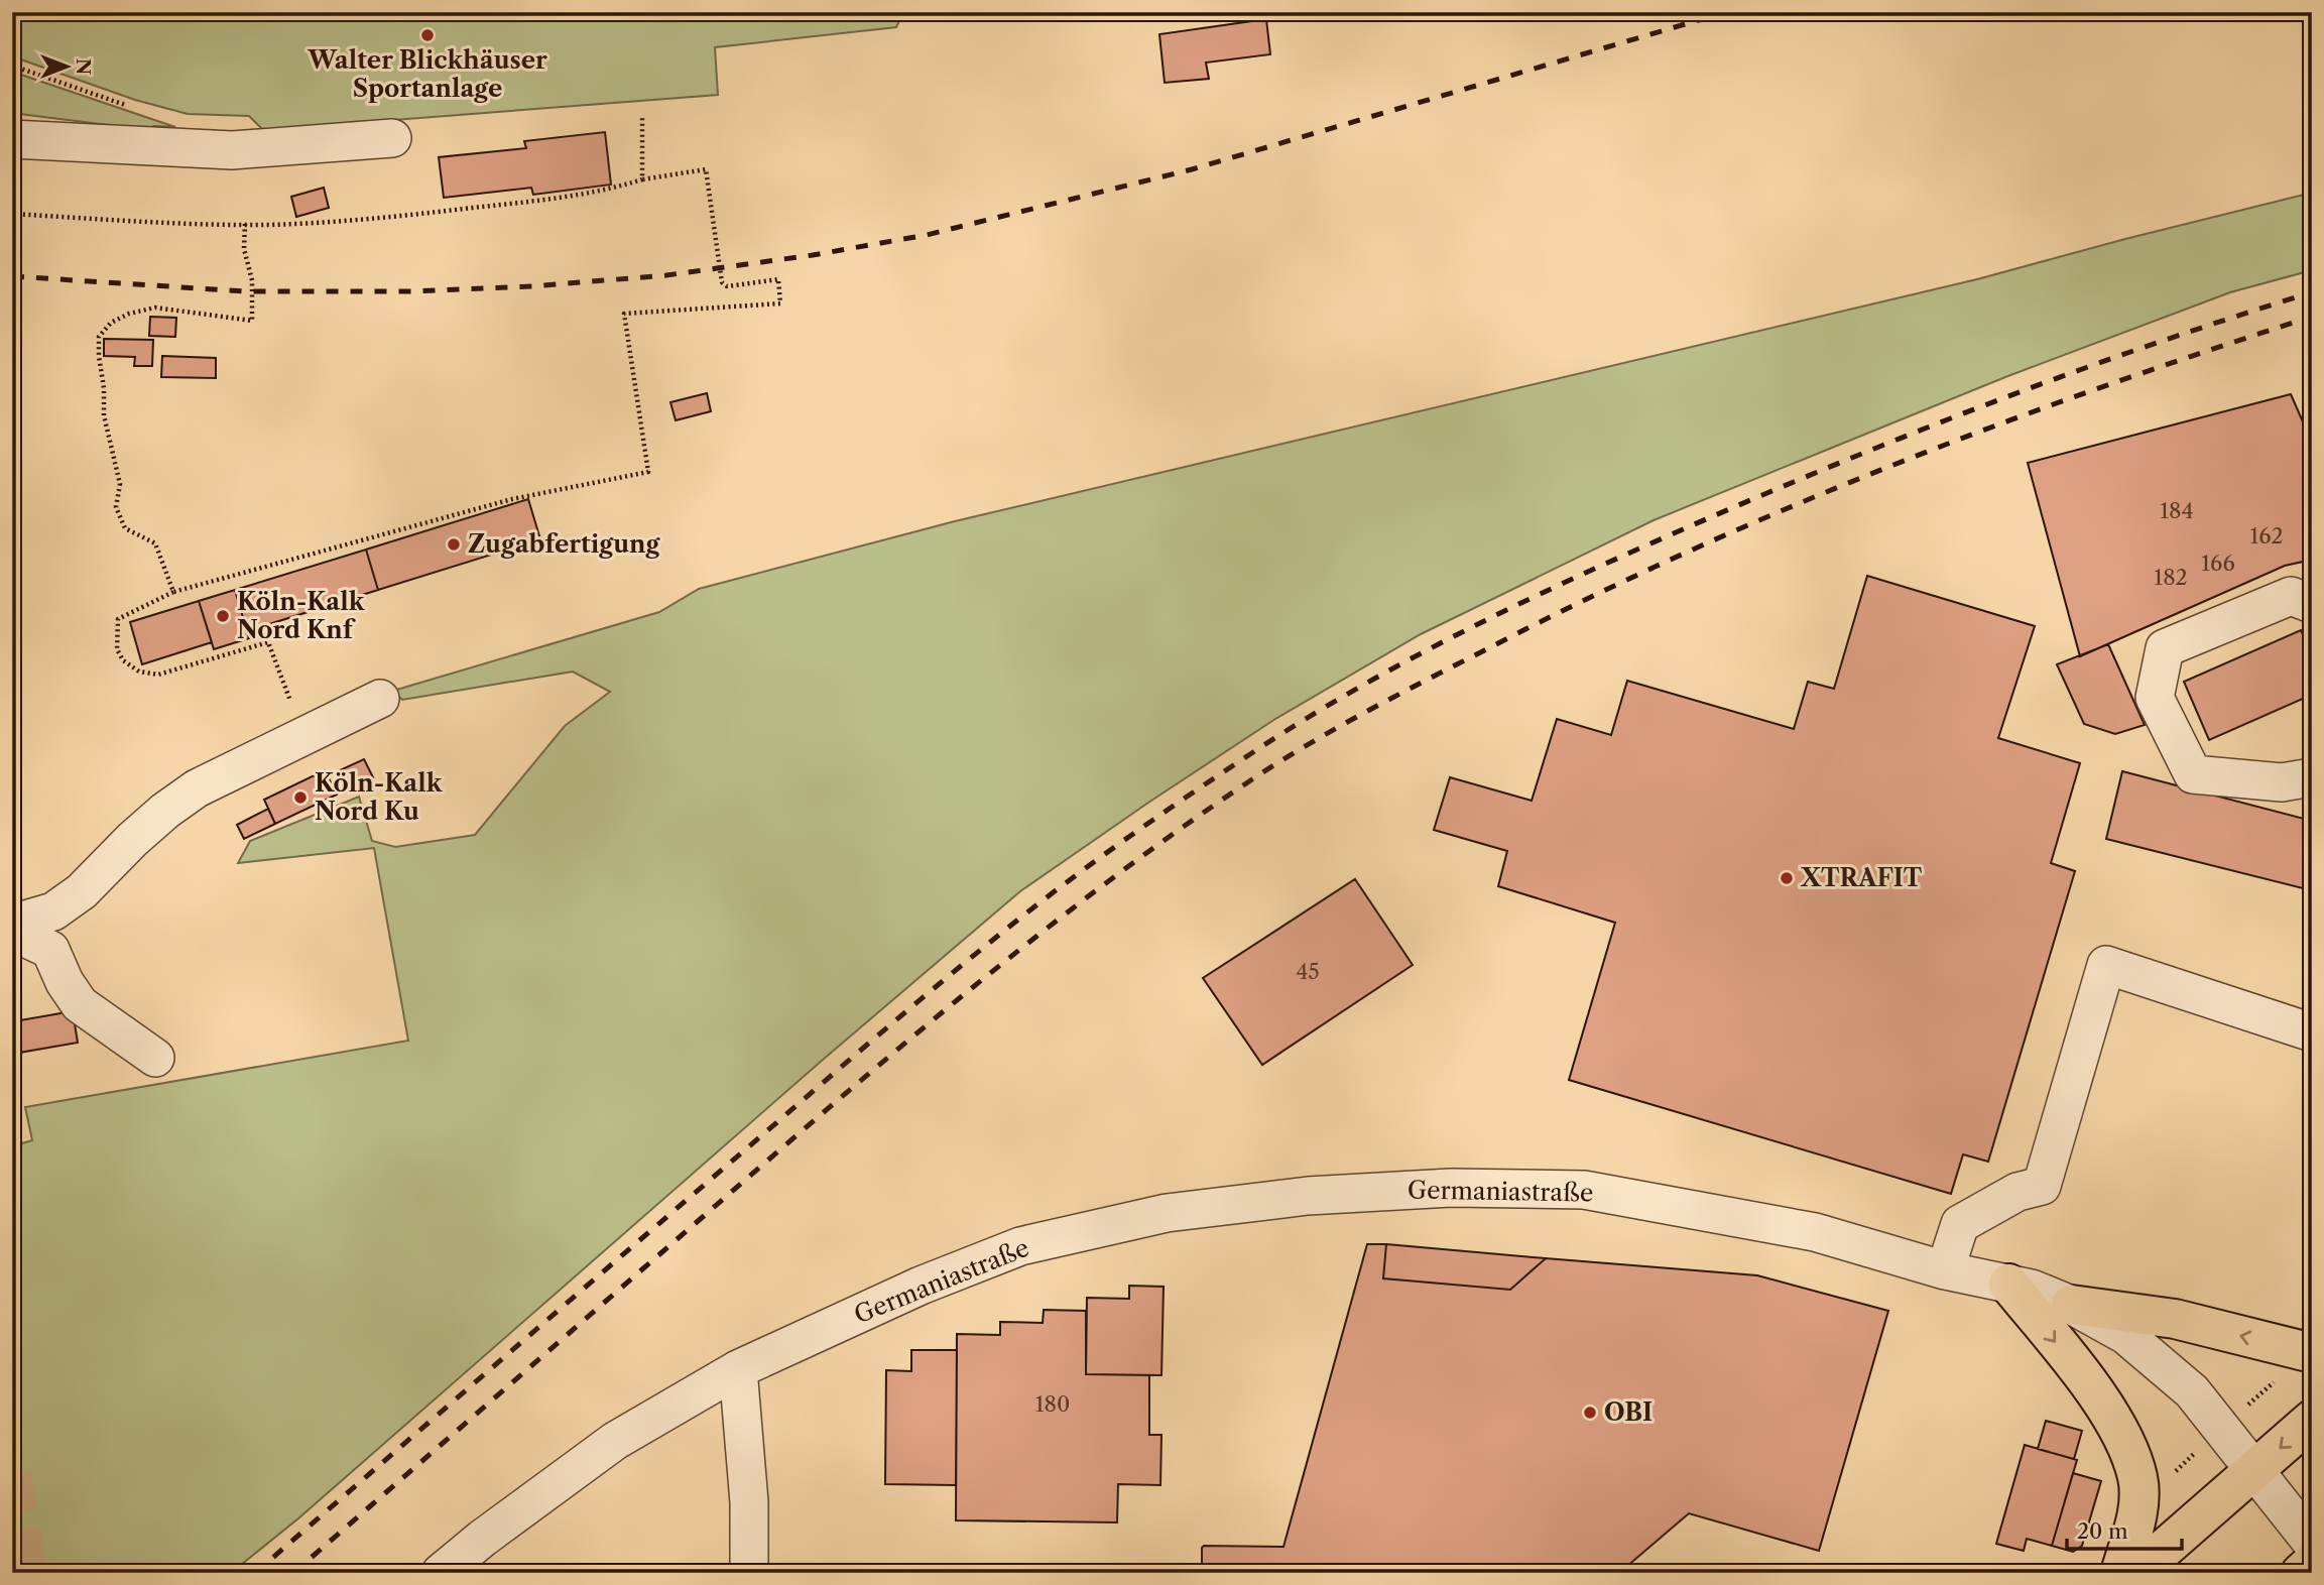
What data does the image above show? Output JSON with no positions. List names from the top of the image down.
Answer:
{
  "streets": {
    "street": ["Germaniastraße"]
  },
  "places": [
    "Walter Blickhäuser Sportanlage",
    "Zugabfertigung",
    "Köln-Kalk Nord Knf",
    "Köln-Kalk Nord Ku",
    "XTRAFIT",
    "OBI"
  ],
  "house_numbers": [
    "184",
    "162",
    "166",
    "182",
    "45",
    "180"
  ],
  "scale_bar": "20 m",
  "north": "right"
}
